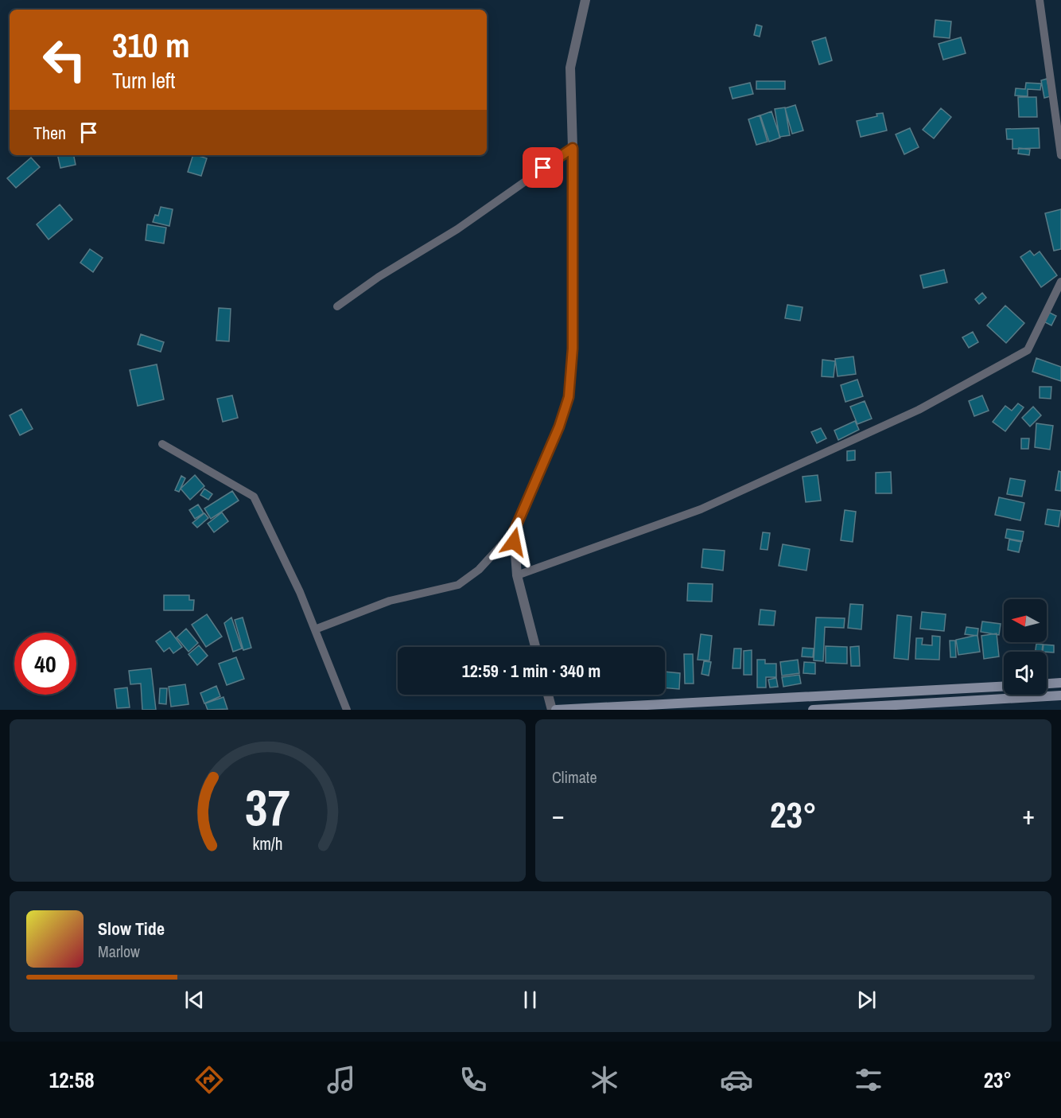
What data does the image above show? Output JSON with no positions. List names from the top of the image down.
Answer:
{
  "north": "left",
  "page": {
    "turn": ["310 m", "Turn left"],
    "then": "Then",
    "limit": "40",
    "trip": "12:59 · 1 min · 340 m",
    "tile": "Climate",
    "heat": ["−", "23°", "+"],
    "song": ["Slow Tide", "Marlow"],
    "tabs": ["12:58", "23°"],
    "gauge": ["37", "km/h"]
  }
}
